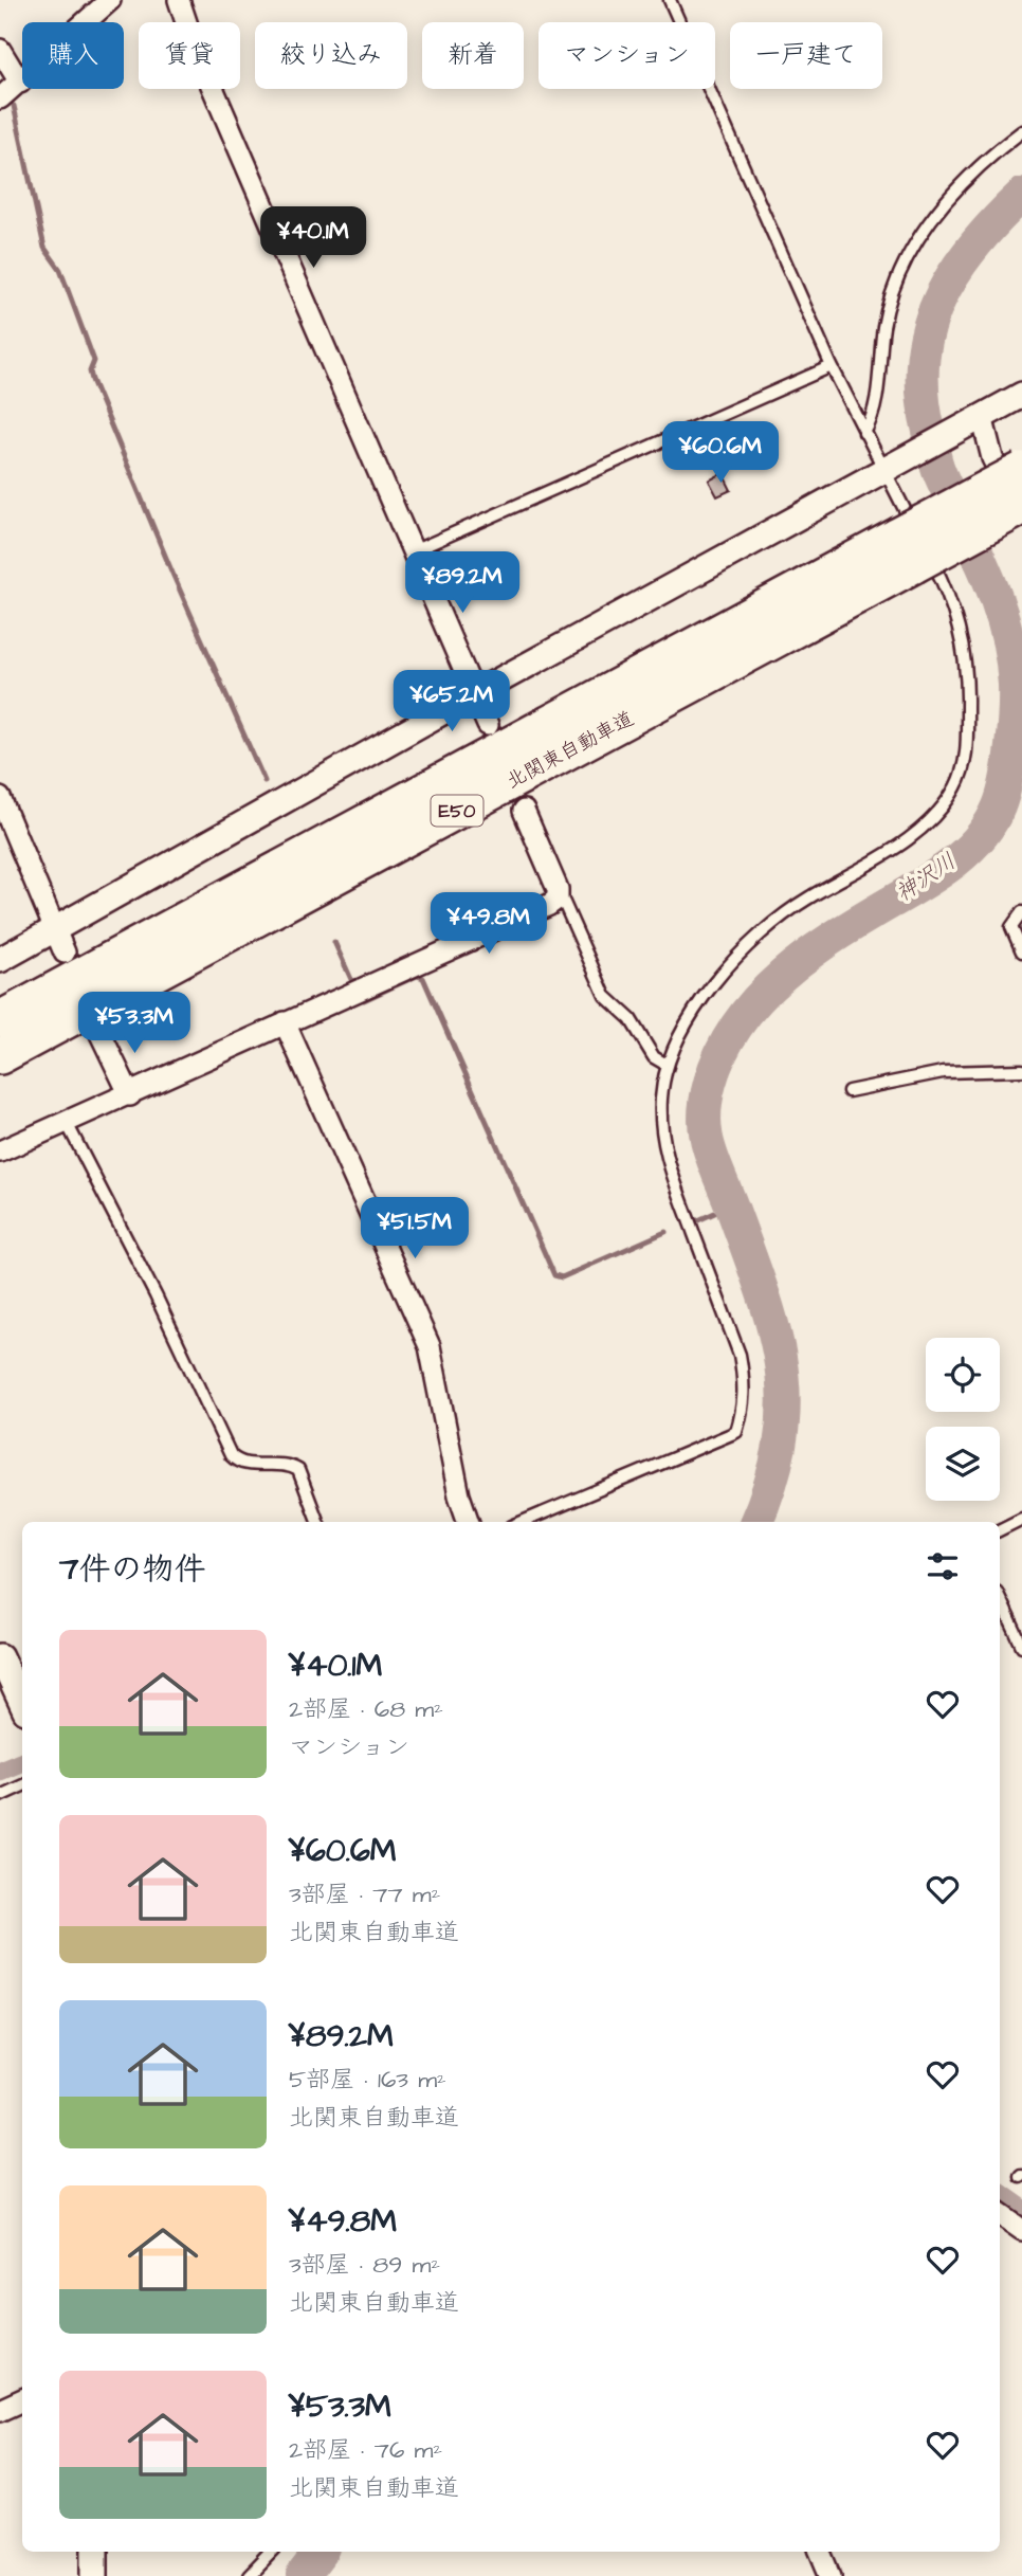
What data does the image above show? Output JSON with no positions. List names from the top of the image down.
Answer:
{
  "streets": {
    "highway": ["北関東自動車道", "E50"]
  },
  "water": ["神沢川"],
  "page": {
    "chip": [
      "購入",
      "賃貸",
      "絞り込み",
      "新着",
      "マンション",
      "一戸建て"
    ],
    "price": [
      "¥40.1M",
      "¥60.6M",
      "¥89.2M",
      "¥65.2M",
      "¥49.8M",
      "¥53.3M",
      "¥51.5M"
    ],
    "heading": "7件の物件",
    "list": [
      {
        "name": "¥40.1M",
        "note": "2部屋 · 68 m² · マンション"
      },
      {
        "name": "¥60.6M",
        "note": "3部屋 · 77 m² · 北関東自動車道"
      },
      {
        "name": "¥89.2M",
        "note": "5部屋 · 163 m² · 北関東自動車道"
      },
      {
        "name": "¥49.8M",
        "note": "3部屋 · 89 m² · 北関東自動車道"
      },
      {
        "name": "¥53.3M",
        "note": "2部屋 · 76 m² · 北関東自動車道"
      }
    ]
  }
}
